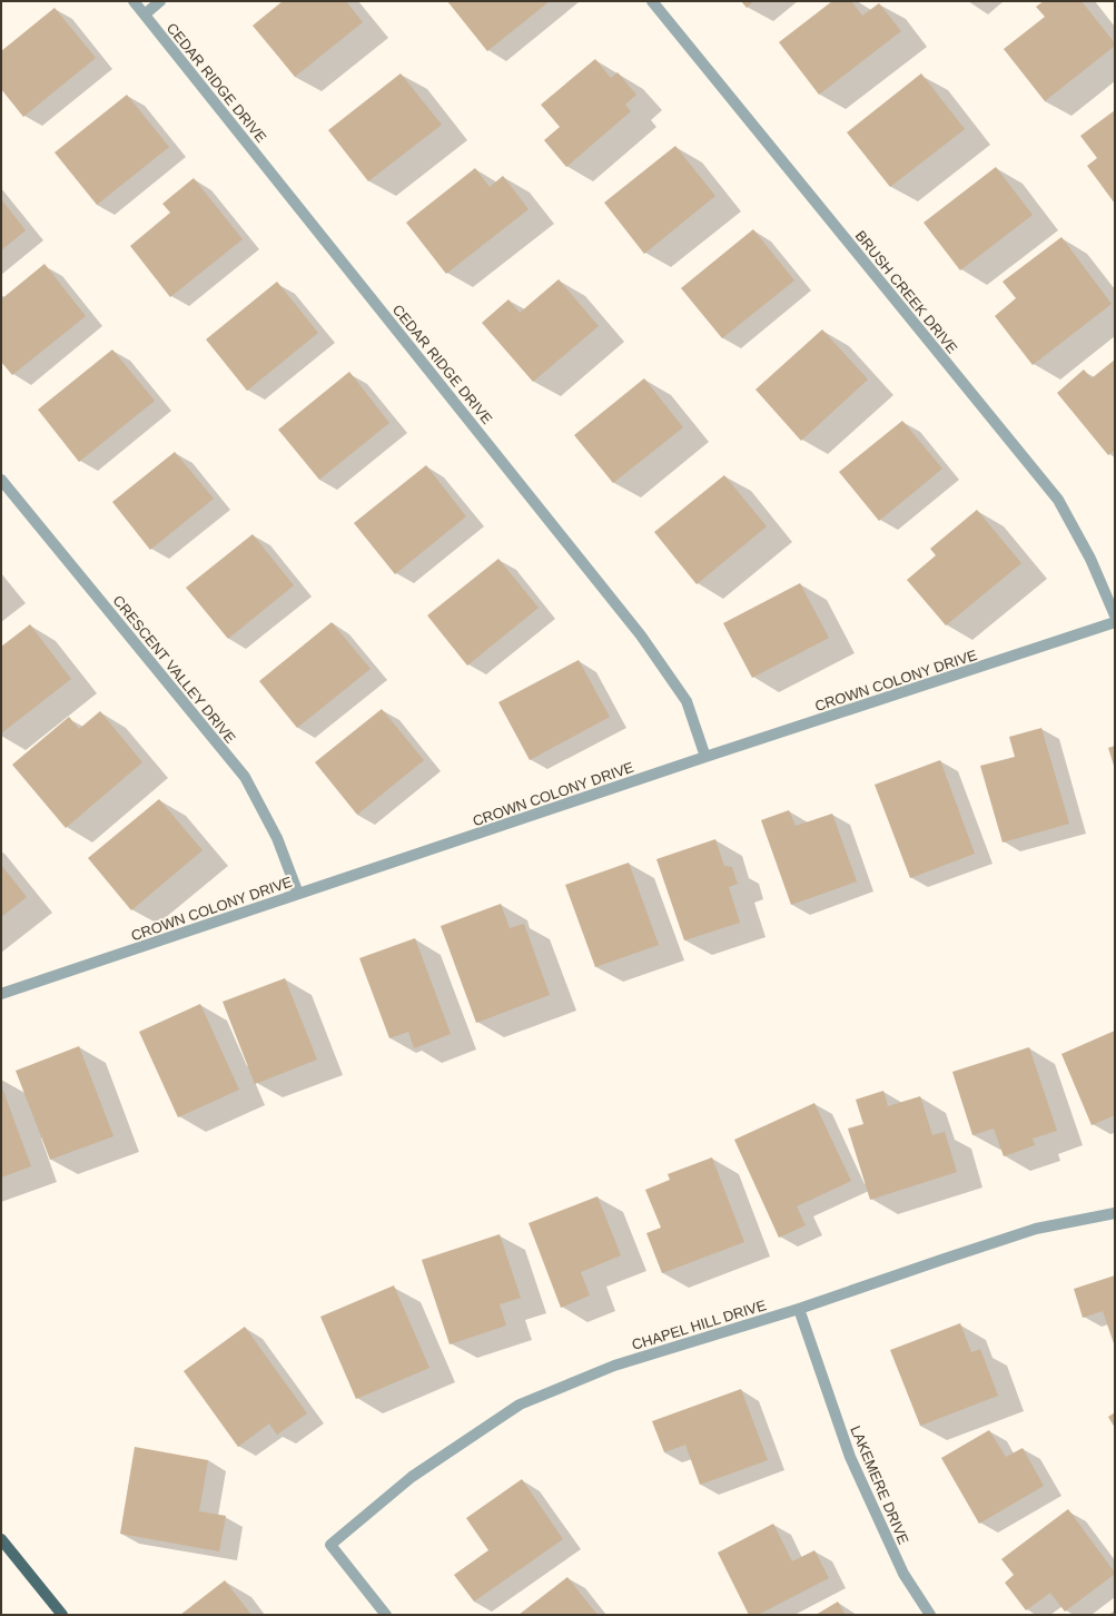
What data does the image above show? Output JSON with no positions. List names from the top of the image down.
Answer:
{
  "streets": {
    "street": [
      "CEDAR RIDGE DRIVE",
      "BRUSH CREEK DRIVE",
      "CRESCENT VALLEY DRIVE",
      "CROWN COLONY DRIVE",
      "CHAPEL HILL DRIVE",
      "LAKEMERE DRIVE"
    ]
  },
  "crossings": [
    ["CEDAR RIDGE DRIVE", "CROWN COLONY DRIVE"],
    ["CRESCENT VALLEY DRIVE", "CROWN COLONY DRIVE"],
    ["CHAPEL HILL DRIVE", "LAKEMERE DRIVE"]
  ]
}
